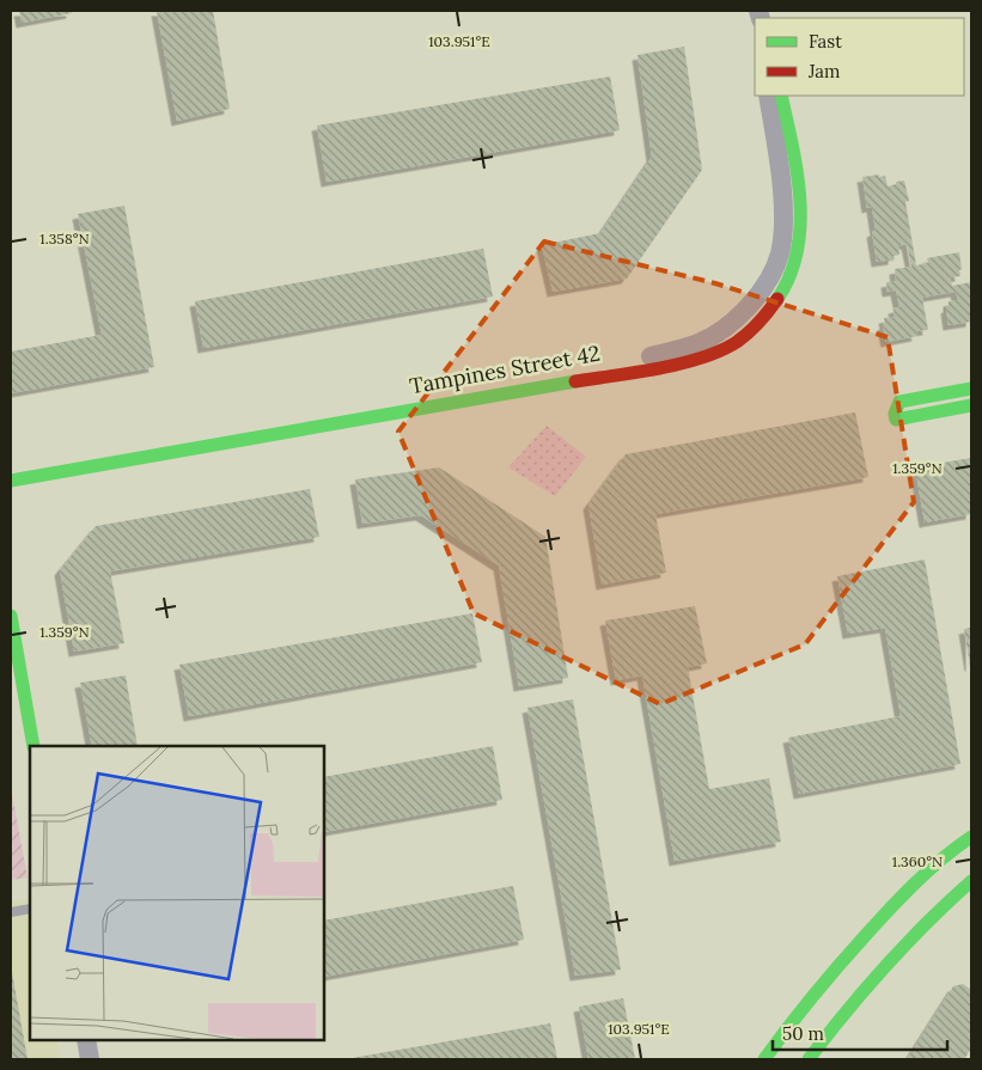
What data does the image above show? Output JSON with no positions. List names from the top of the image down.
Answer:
{
  "streets": {
    "street": ["Tampines Street 42"]
  },
  "legend": ["Fast", "Jam"],
  "scale_bar": "50 m",
  "coordinates": [
    "103.951°E",
    "1.358°N",
    "1.359°N",
    "1.360°N"
  ]
}
